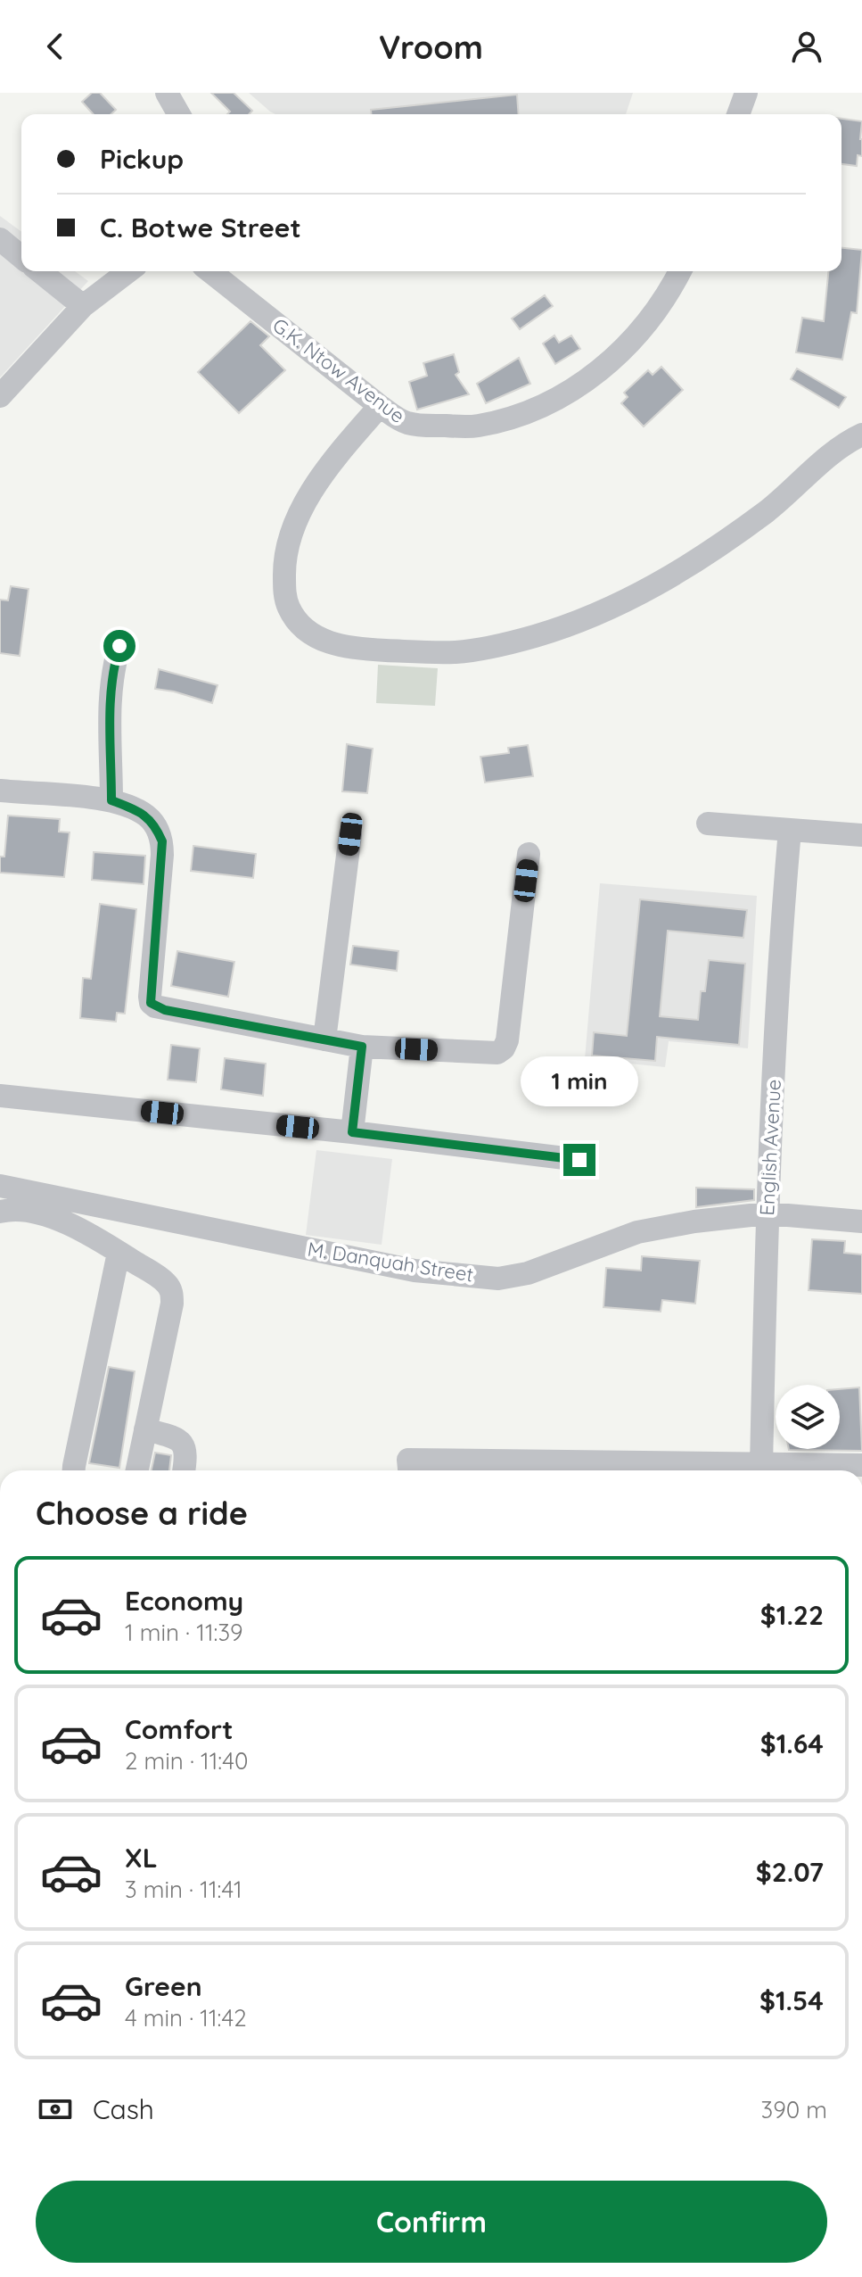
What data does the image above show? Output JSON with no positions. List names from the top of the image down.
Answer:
{
  "streets": {
    "street": ["G.K. Ntow Avenue", "English Avenue", "M. Danquah Street"]
  },
  "crossings": [
    ["English Avenue", "M. Danquah Street"]
  ],
  "page": {
    "header": "Vroom",
    "banner": ["Pickup", "C. Botwe Street"],
    "bubble": "1 min",
    "heading": "Choose a ride",
    "list": [
      {
        "name": "Economy",
        "note": "1 min · 11:39",
        "value": "$1.22"
      },
      {
        "name": "Comfort",
        "note": "2 min · 11:40",
        "value": "$1.64"
      },
      {
        "name": "XL",
        "note": "3 min · 11:41",
        "value": "$2.07"
      },
      {
        "name": "Green",
        "note": "4 min · 11:42",
        "value": "$1.54"
      }
    ],
    "pay": ["Cash", "390 m"],
    "buttons": "Confirm"
  }
}
